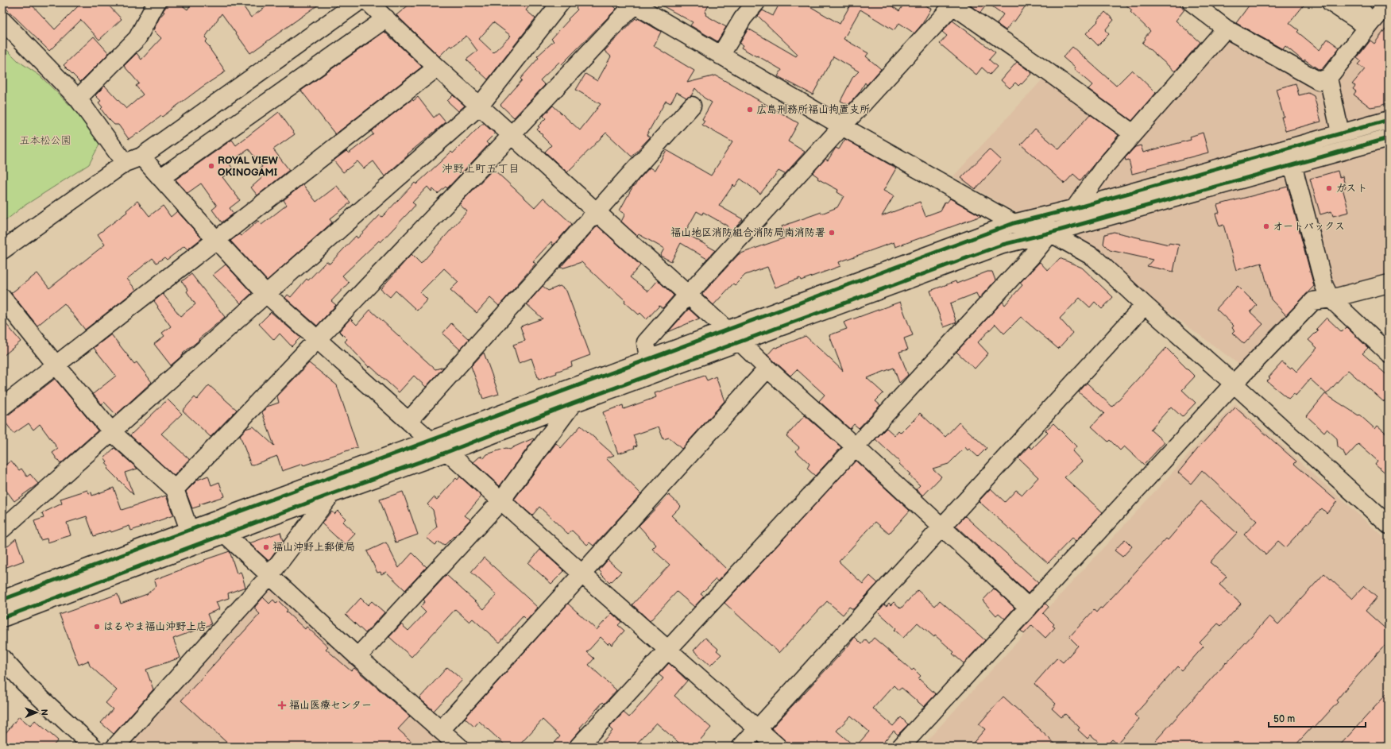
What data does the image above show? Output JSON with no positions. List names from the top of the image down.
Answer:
{
  "districts": ["沖野上町五丁目"],
  "parks": ["五本松公園"],
  "places": {
    "other": [
      "広島刑務所福山拘置支所",
      "ROYAL VIEW OKINOGAMI",
      "ガスト",
      "オートバックス",
      "福山地区消防組合消防局南消防署",
      "福山沖野上郵便局",
      "はるやま福山沖野上店"
    ],
    "health": ["福山医療センター"]
  },
  "scale_bar": "50 m",
  "north": "right"
}
